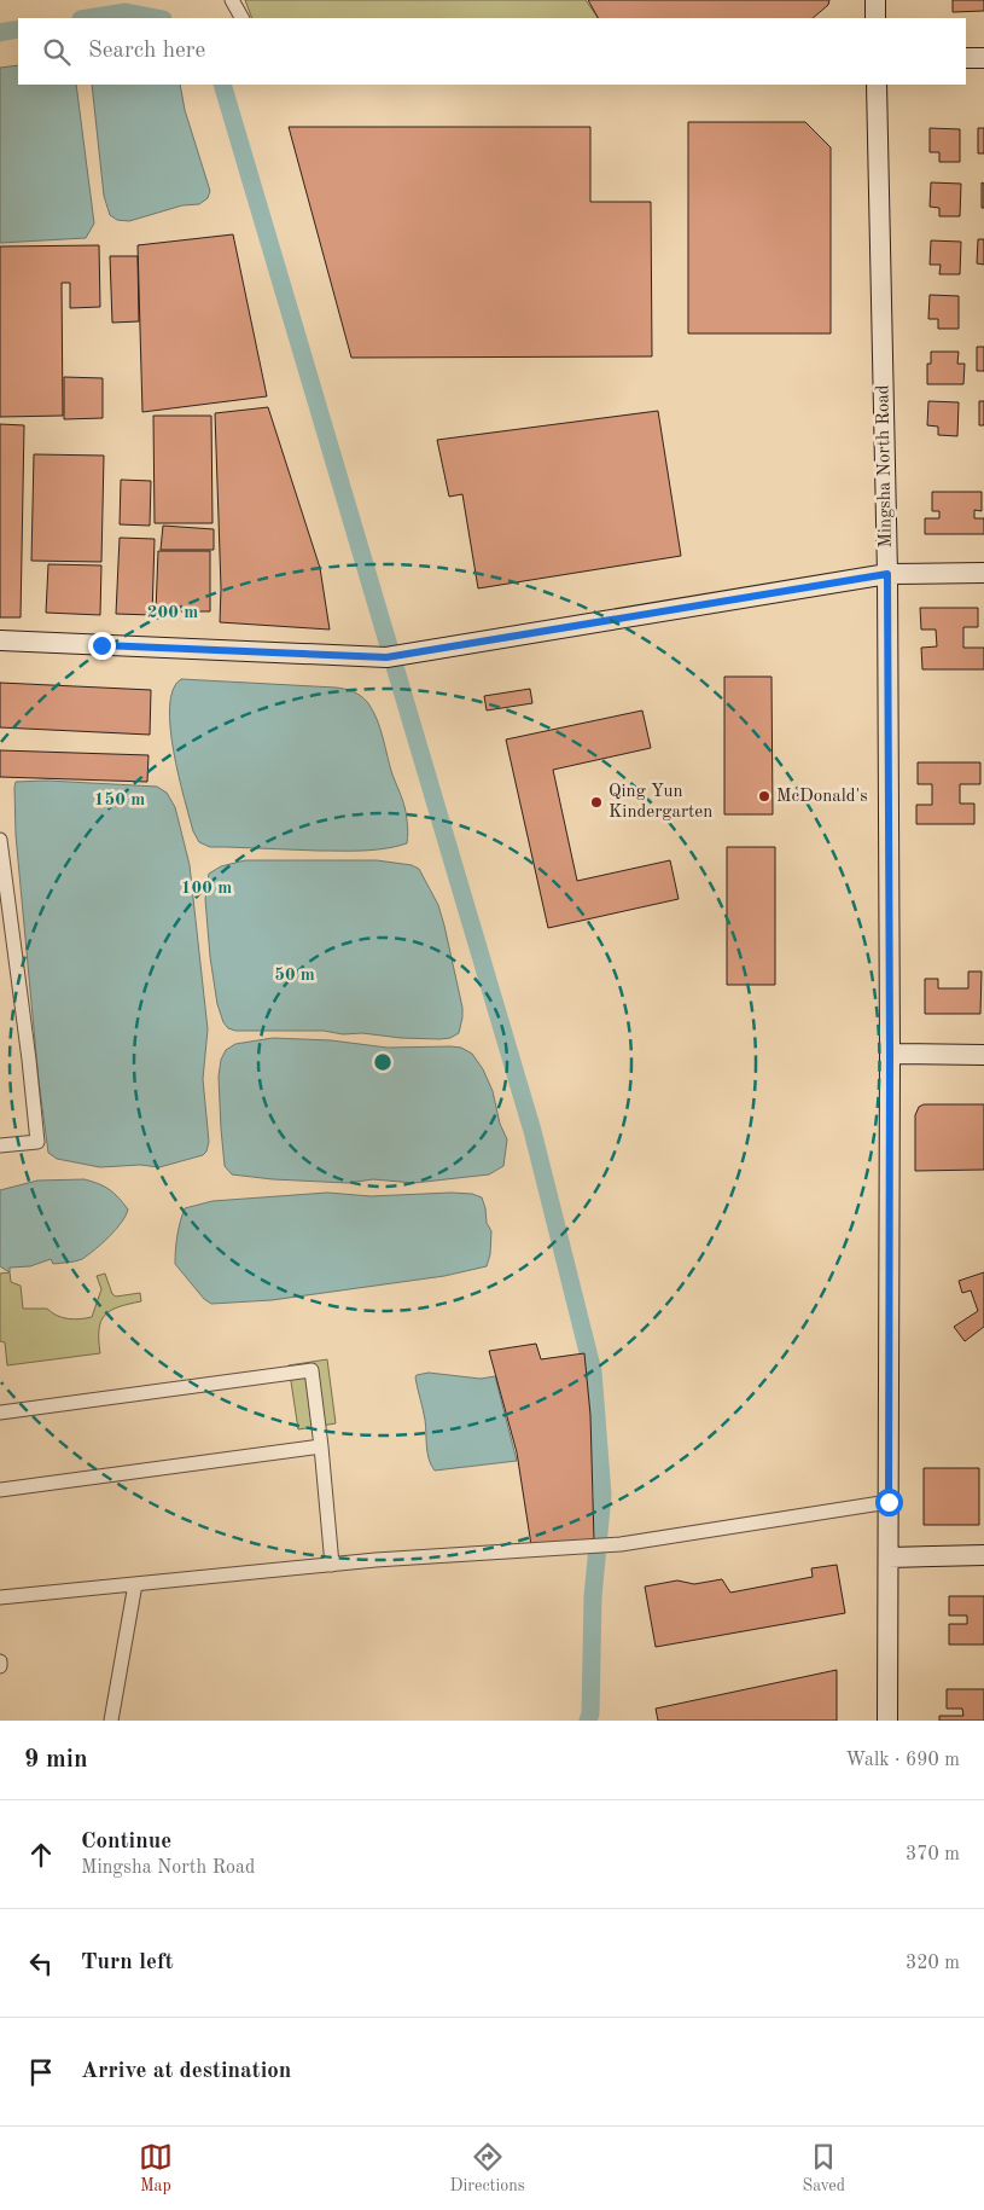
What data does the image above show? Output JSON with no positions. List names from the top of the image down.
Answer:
{
  "streets": {
    "street": ["Mingsha North Road"]
  },
  "places": ["McDonald's", "Qing Yun Kindergarten"],
  "page": {
    "search": "Search here",
    "heading": ["9 min", "Walk · 690 m"],
    "list": [
      ["Continue", "Mingsha North Road", "370 m"],
      ["Turn left", "320 m"],
      "Arrive at destination"
    ],
    "nav": ["Map", "Directions", "Saved"]
  },
  "rings": [
    "200 m",
    "150 m",
    "100 m",
    "50 m"
  ]
}
